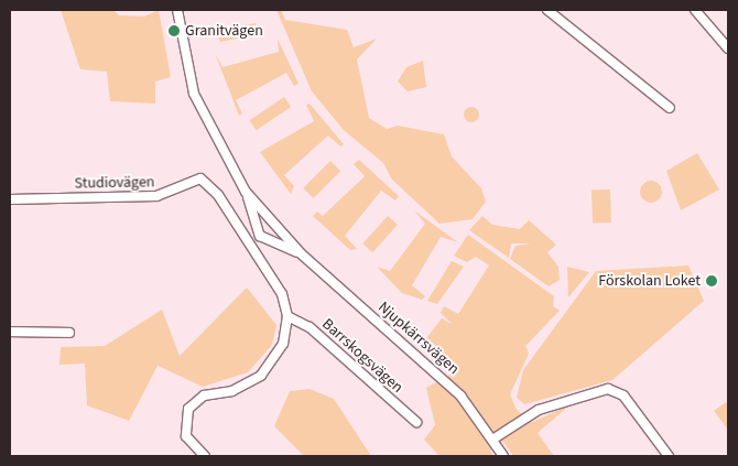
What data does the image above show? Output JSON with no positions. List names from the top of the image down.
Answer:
{
  "streets": {
    "street": ["Studiovägen", "Njupkärrsvägen", "Barrskogsvägen"]
  },
  "crossings": [
    ["Studiovägen", "Barrskogsvägen"]
  ],
  "places": ["Granitvägen", "Förskolan Loket"]
}
